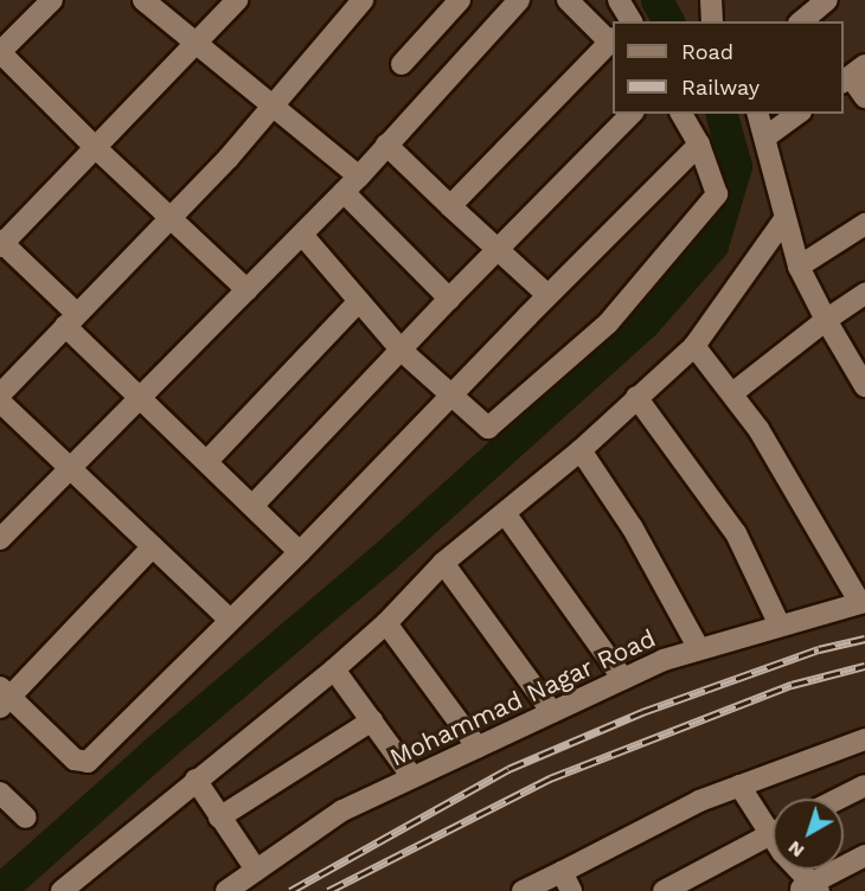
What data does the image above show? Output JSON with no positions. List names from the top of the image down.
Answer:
{
  "streets": {
    "street": ["Mohammad Nagar Road"]
  },
  "legend": ["Road", "Railway"],
  "north": "bottom left"
}
